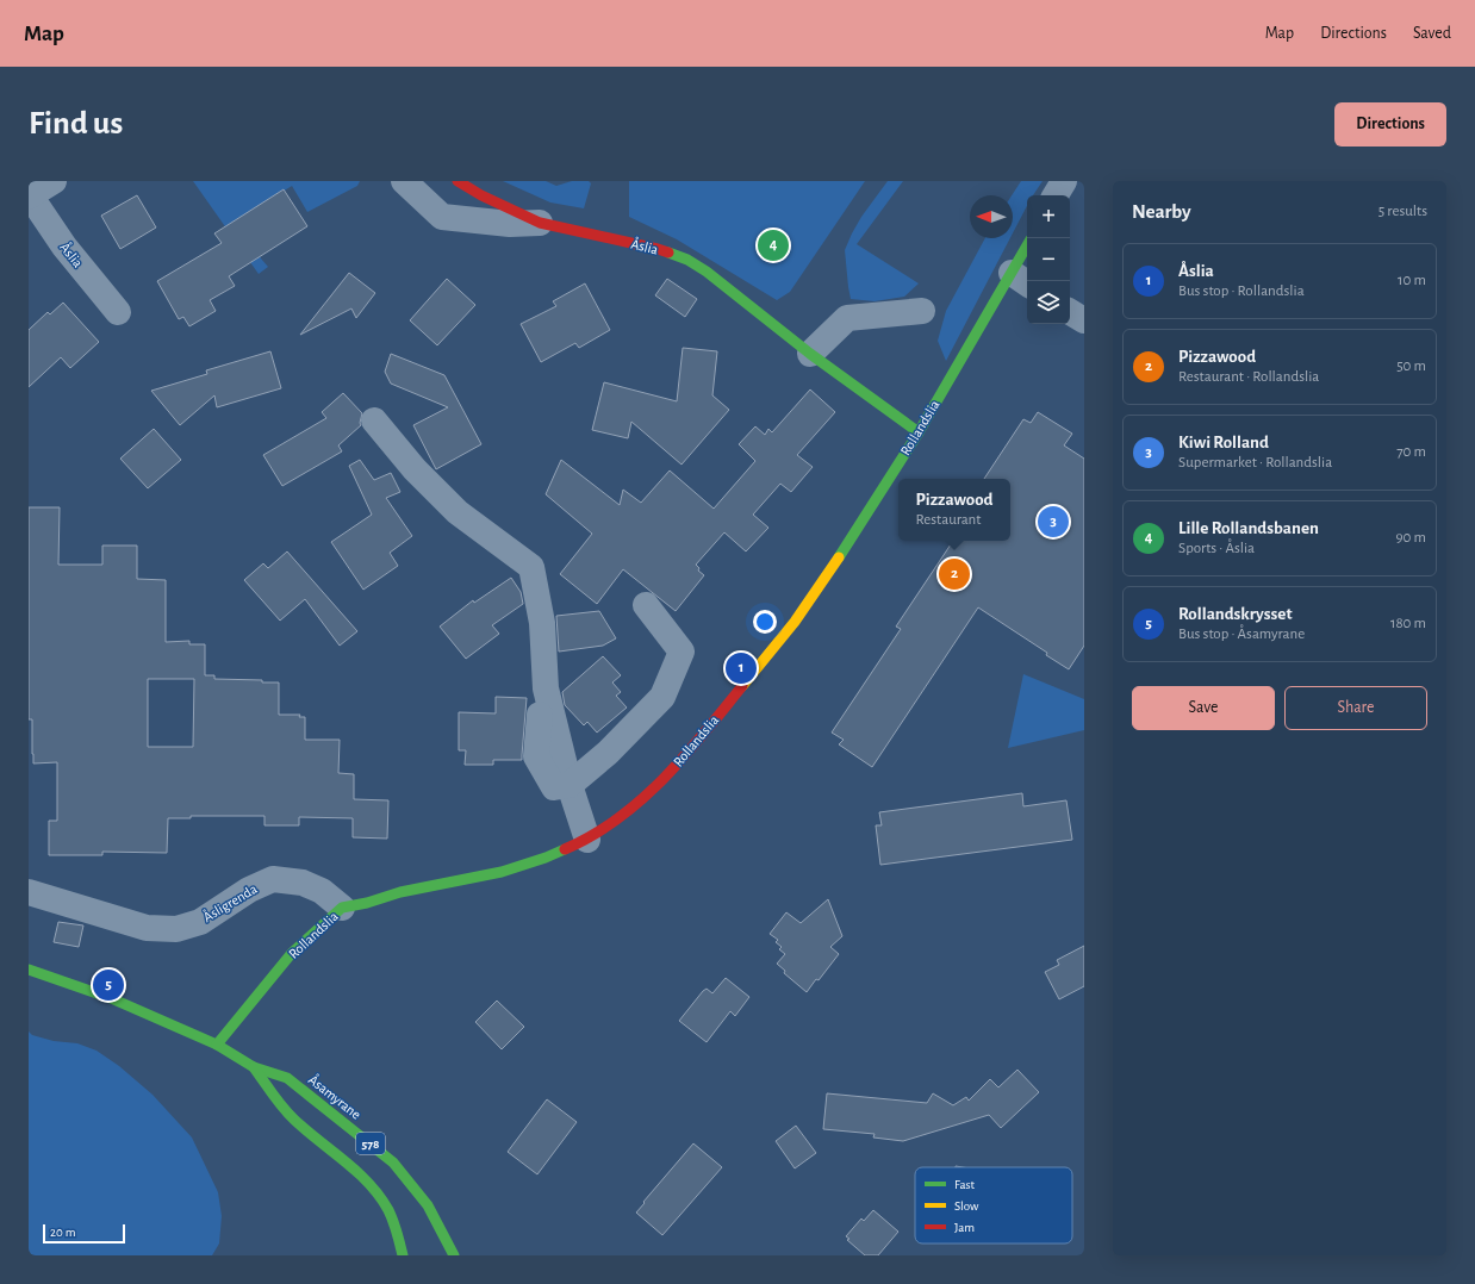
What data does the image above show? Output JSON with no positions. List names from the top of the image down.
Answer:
{
  "streets": {
    "street": [
      "Åslia",
      "Rollandslia",
      "Åsligrenda",
      "Åsamyrane",
      "578"
    ]
  },
  "crossings": [
    ["Åslia", "Rollandslia"],
    ["Rollandslia", "Åsligrenda"],
    ["Rollandslia", "Åsamyrane"]
  ],
  "legend": ["Fast", "Slow", "Jam"],
  "scale_bar": "20 m",
  "north": "left",
  "page": {
    "header": "Map",
    "nav": ["Map", "Directions", "Saved"],
    "buttons": [
      "Directions",
      ["Save", "Share"]
    ],
    "title": "Find us",
    "heading": ["Nearby", "5 results"],
    "map_buttons": ["+", "−"],
    "pins": [
      "4",
      "3",
      "2",
      "1",
      "5"
    ],
    "list": [
      {
        "mark": "1",
        "name": "Åslia",
        "note": "Bus stop · Rollandslia",
        "value": "10 m"
      },
      {
        "mark": "2",
        "name": "Pizzawood",
        "note": "Restaurant · Rollandslia",
        "value": "50 m"
      },
      {
        "mark": "3",
        "name": "Kiwi Rolland",
        "note": "Supermarket · Rollandslia",
        "value": "70 m"
      },
      {
        "mark": "4",
        "name": "Lille Rollandsbanen",
        "note": "Sports · Åslia",
        "value": "90 m"
      },
      {
        "mark": "5",
        "name": "Rollandskrysset",
        "note": "Bus stop · Åsamyrane",
        "value": "180 m"
      }
    ],
    "popup": ["Pizzawood", "Restaurant"],
    "scale": "20 m"
  }
}
